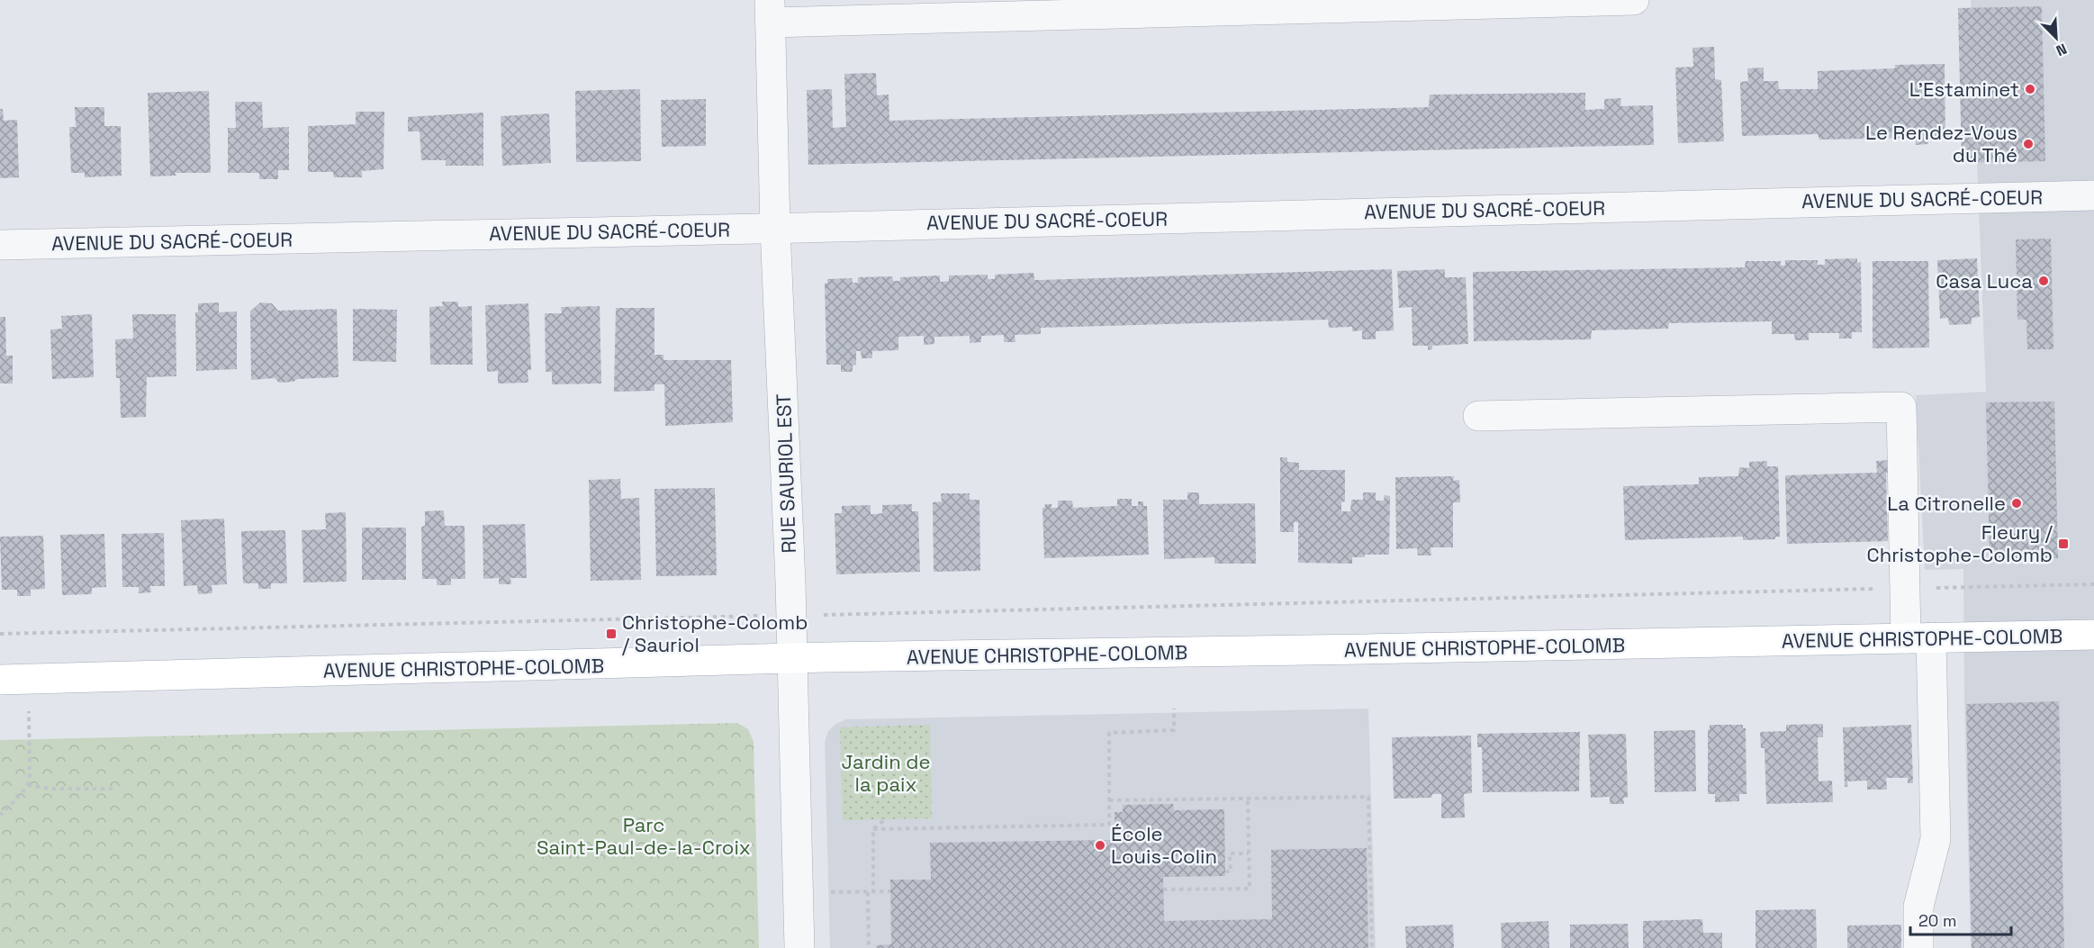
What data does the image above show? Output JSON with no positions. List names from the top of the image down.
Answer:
{
  "streets": {
    "main road": ["AVENUE CHRISTOPHE-COLOMB"],
    "street": ["AVENUE DU SACRÉ-COEUR", "RUE SAURIOL EST"]
  },
  "crossings": [
    ["AVENUE DU SACRÉ-COEUR", "RUE SAURIOL EST"],
    ["RUE SAURIOL EST", "AVENUE CHRISTOPHE-COLOMB"]
  ],
  "parks": ["Jardin de la paix", "Parc Saint-Paul-de-la-Croix"],
  "places": {
    "other": [
      "L'Estaminet",
      "Le Rendez-Vous du Thé",
      "Casa Luca",
      "La Citronelle",
      "École Louis-Colin"
    ],
    "transit": ["Fleury / Christophe-Colomb", "Christophe-Colomb / Sauriol"]
  },
  "scale_bar": "20 m",
  "north": "bottom right"
}
